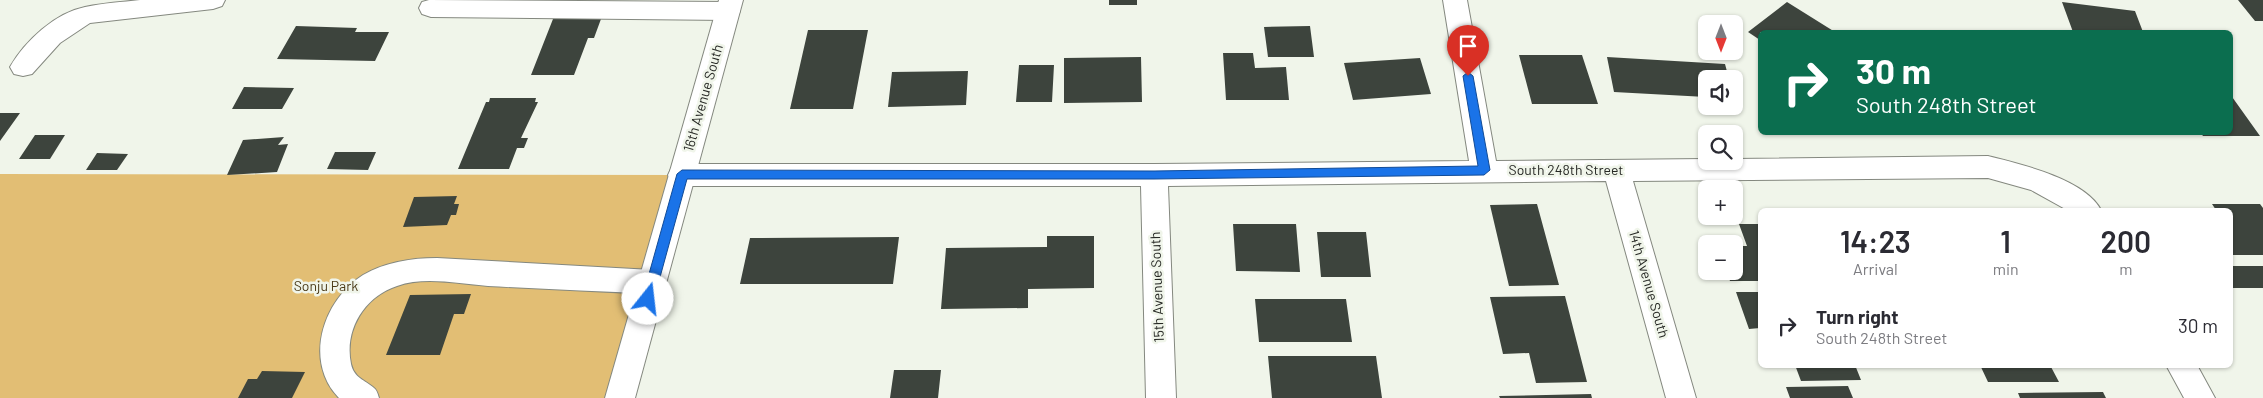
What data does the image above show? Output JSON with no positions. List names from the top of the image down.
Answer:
{
  "streets": {
    "street": [
      "16th Avenue South",
      "South 248th Street",
      "14th Avenue South",
      "15th Avenue South"
    ]
  },
  "crossings": [
    ["16th Avenue South", "South 248th Street"],
    ["South 248th Street", "14th Avenue South"],
    ["South 248th Street", "15th Avenue South"]
  ],
  "parks": ["Sonju Park"],
  "north": "bottom",
  "page": {
    "map_buttons": ["+", "−"],
    "turn": ["30 m", "South 248th Street"],
    "eta": [
      "14:23",
      "Arrival",
      "1",
      "min",
      "200",
      "m"
    ],
    "list": [
      {
        "name": "Turn right",
        "note": "South 248th Street",
        "value": "30 m"
      }
    ]
  }
}
